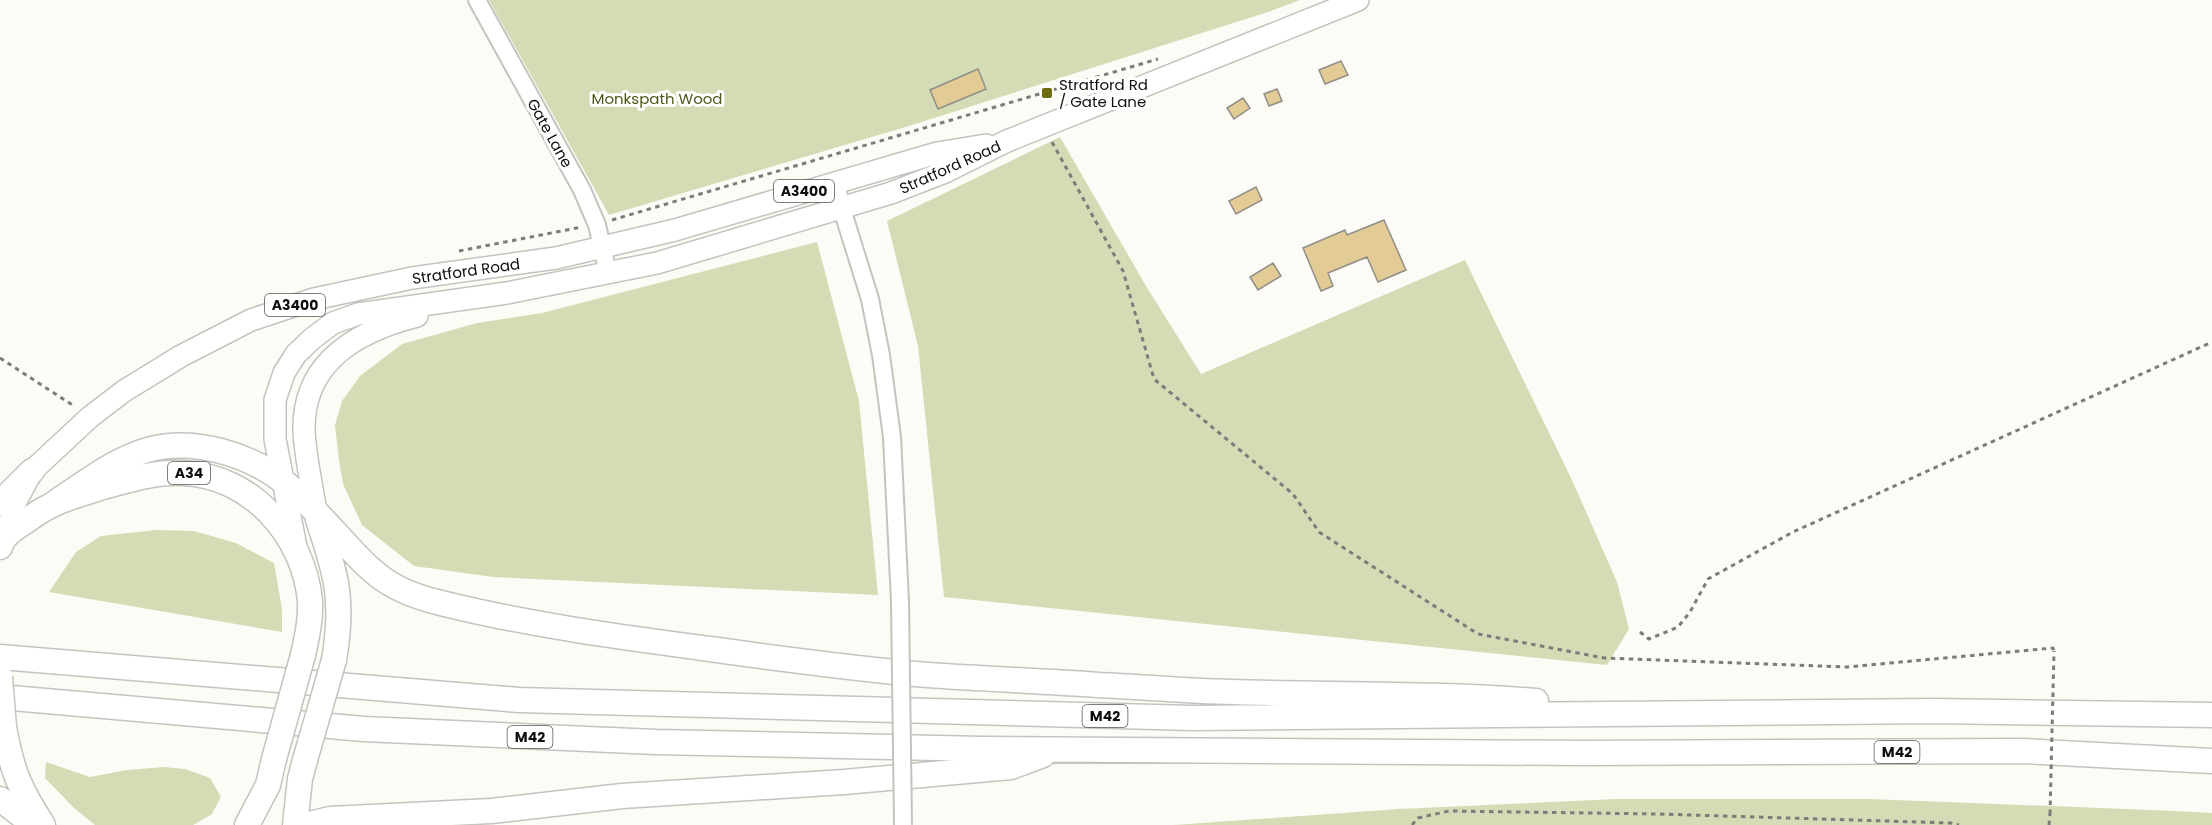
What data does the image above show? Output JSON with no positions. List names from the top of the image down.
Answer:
{
  "streets": {
    "highway": ["A34", "M42"],
    "main road": ["Stratford Road", "A3400"],
    "street": ["Gate Lane"]
  },
  "crossings": [
    ["Gate Lane", "Stratford Road"],
    ["Stratford Road", "A34"]
  ],
  "parks": ["Monkspath Wood"],
  "places": {
    "transit": ["Stratford Rd / Gate Lane"]
  }
}
